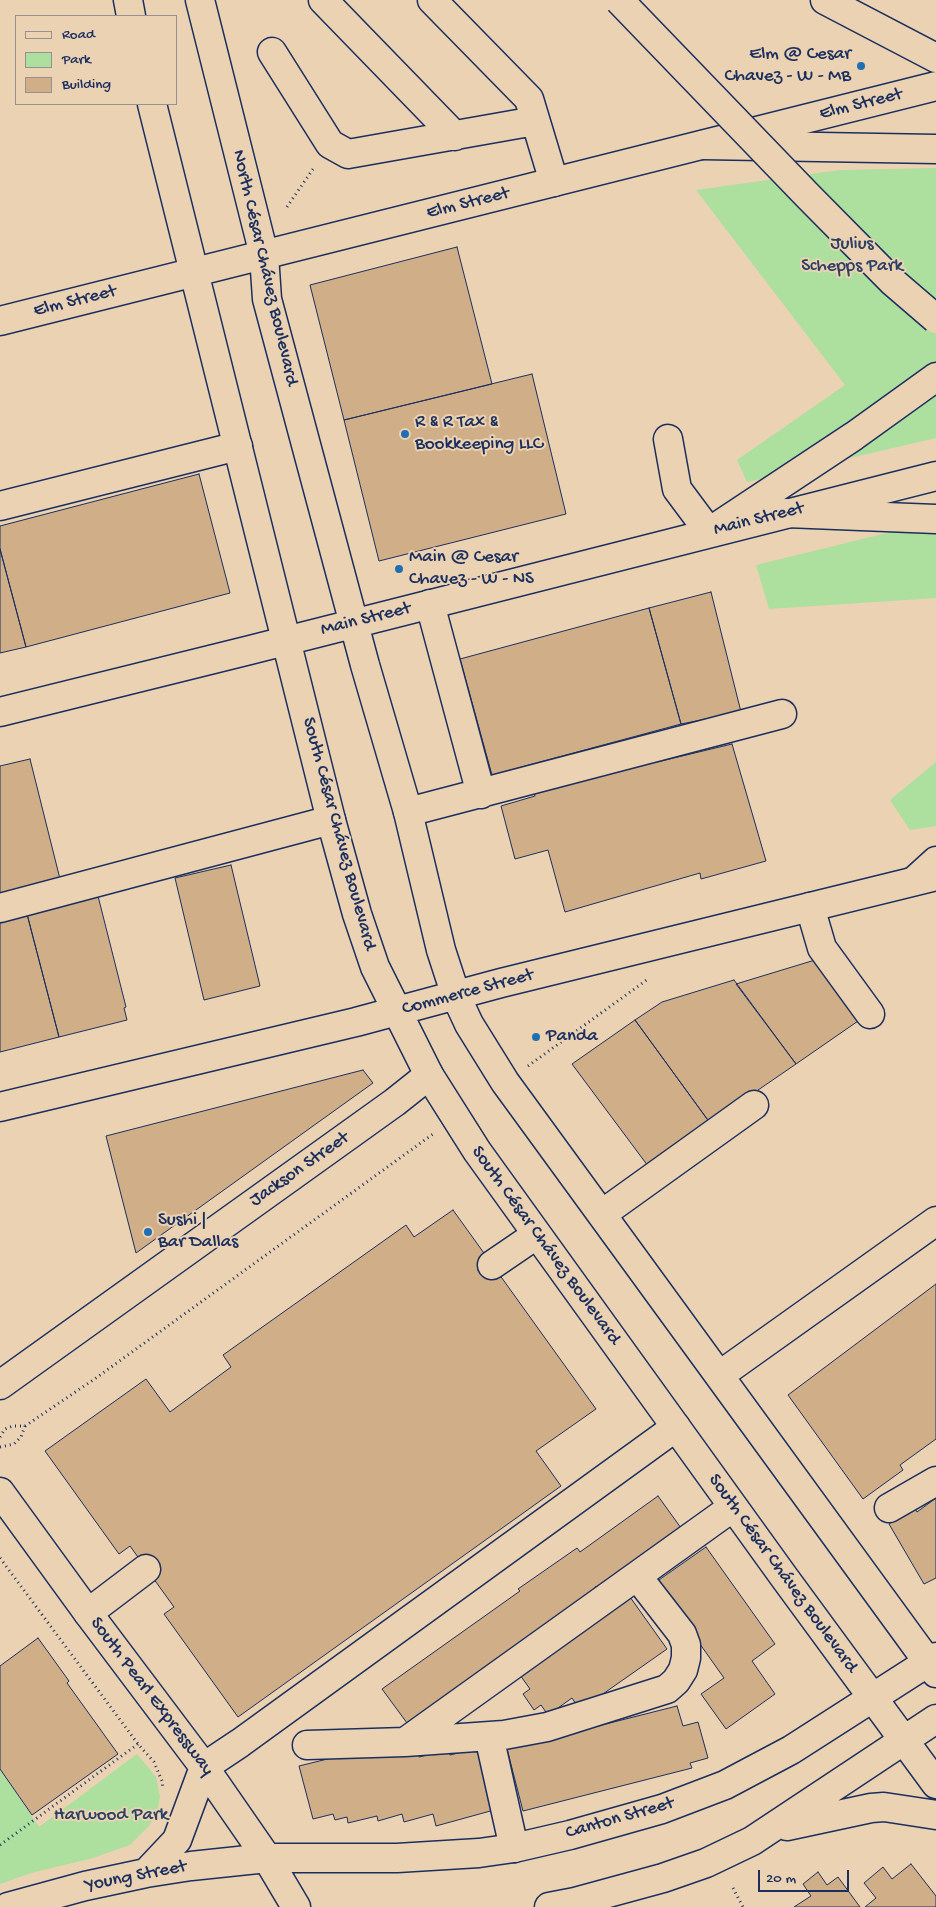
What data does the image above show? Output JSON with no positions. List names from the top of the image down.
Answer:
{
  "streets": {
    "main road": [
      "Elm Street",
      "North César Chávez Boulevard",
      "Main Street",
      "South César Chávez Boulevard",
      "Commerce Street",
      "Jackson Street",
      "South Pearl Expressway",
      "Canton Street",
      "Young Street"
    ]
  },
  "crossings": [
    ["Elm Street", "North César Chávez Boulevard"],
    ["North César Chávez Boulevard", "Main Street"],
    ["Main Street", "South César Chávez Boulevard"],
    ["South César Chávez Boulevard", "Commerce Street"],
    ["South César Chávez Boulevard", "Jackson Street"],
    ["South César Chávez Boulevard", "Canton Street"],
    ["South Pearl Expressway", "Canton Street"],
    ["South Pearl Expressway", "Young Street"],
    ["Canton Street", "Young Street"]
  ],
  "parks": ["Julius Schepps Park", "Harwood Park"],
  "places": [
    "Elm @ Cesar Chavez - W - MB",
    "R & R Tax & Bookkeeping LLC",
    "Main @ Cesar Chavez - W - NS",
    "Panda",
    "Sushi | Bar Dallas"
  ],
  "legend": ["Road", "Park", "Building"],
  "scale_bar": "20 m"
}
